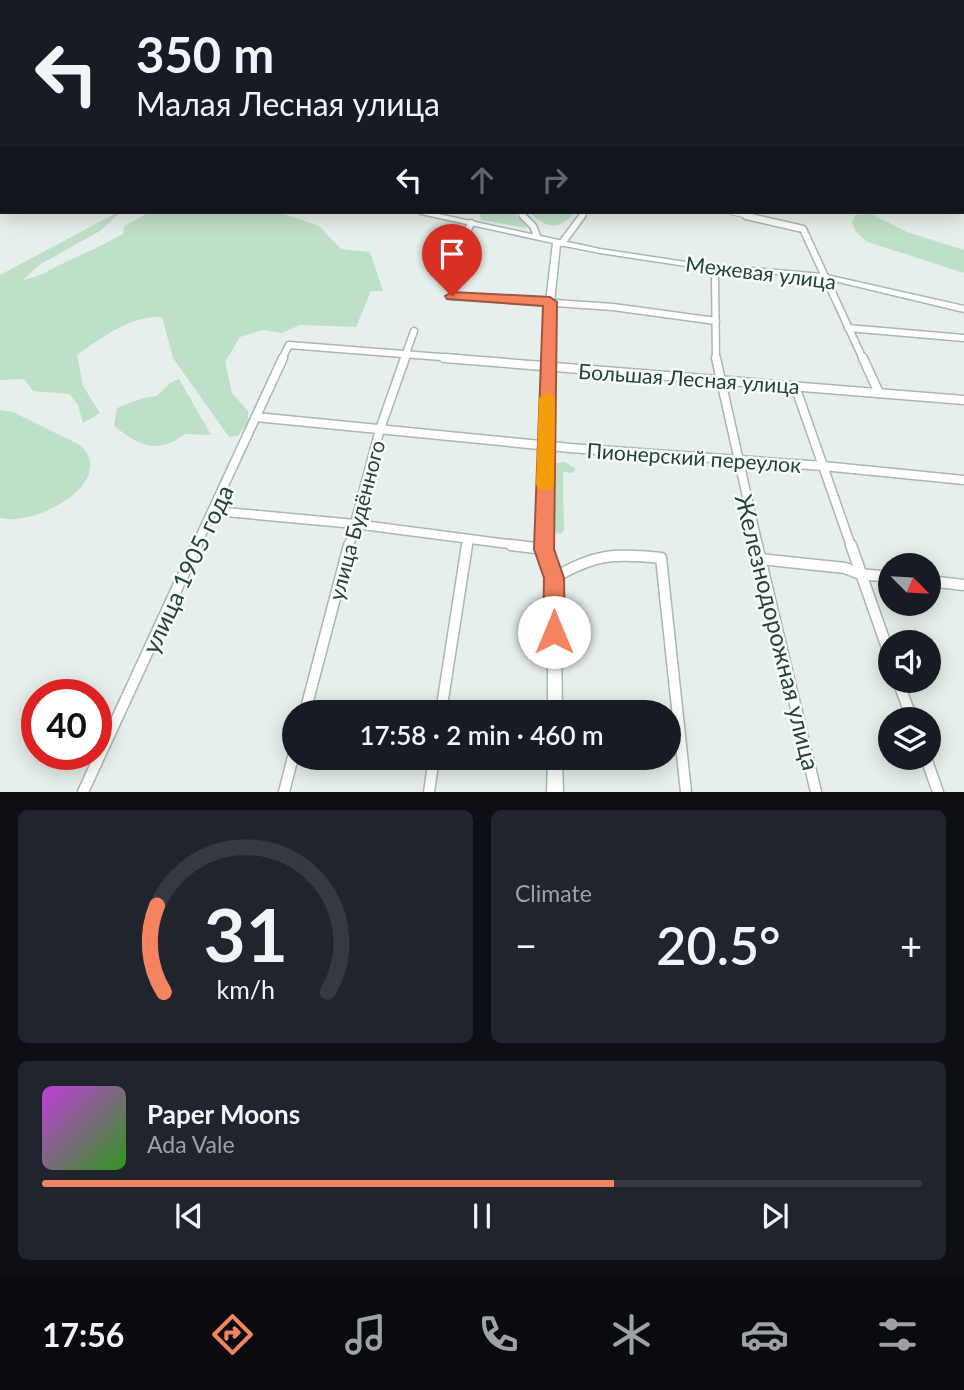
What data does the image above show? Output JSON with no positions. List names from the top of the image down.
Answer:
{
  "streets": {
    "street": [
      "Межевая улица",
      "Большая Лесная улица",
      "Пионерский переулок",
      "улица Будённого",
      "улица 1905 года",
      "Железнодорожная улица"
    ]
  },
  "crossings": [
    ["Межевая улица", "Железнодорожная улица"],
    ["Большая Лесная улица", "улица Будённого"],
    ["Большая Лесная улица", "улица 1905 года"],
    ["Большая Лесная улица", "Железнодорожная улица"],
    ["Пионерский переулок", "улица Будённого"],
    ["Пионерский переулок", "улица 1905 года"],
    ["Пионерский переулок", "Железнодорожная улица"]
  ],
  "north": "bottom right",
  "page": {
    "turn": ["350 m", "Малая Лесная улица"],
    "limit": "40",
    "trip": "17:58 · 2 min · 460 m",
    "tile": "Climate",
    "heat": ["−", "20.5°", "+"],
    "song": ["Paper Moons", "Ada Vale"],
    "tabs": "17:56",
    "gauge": ["31", "km/h"]
  }
}
